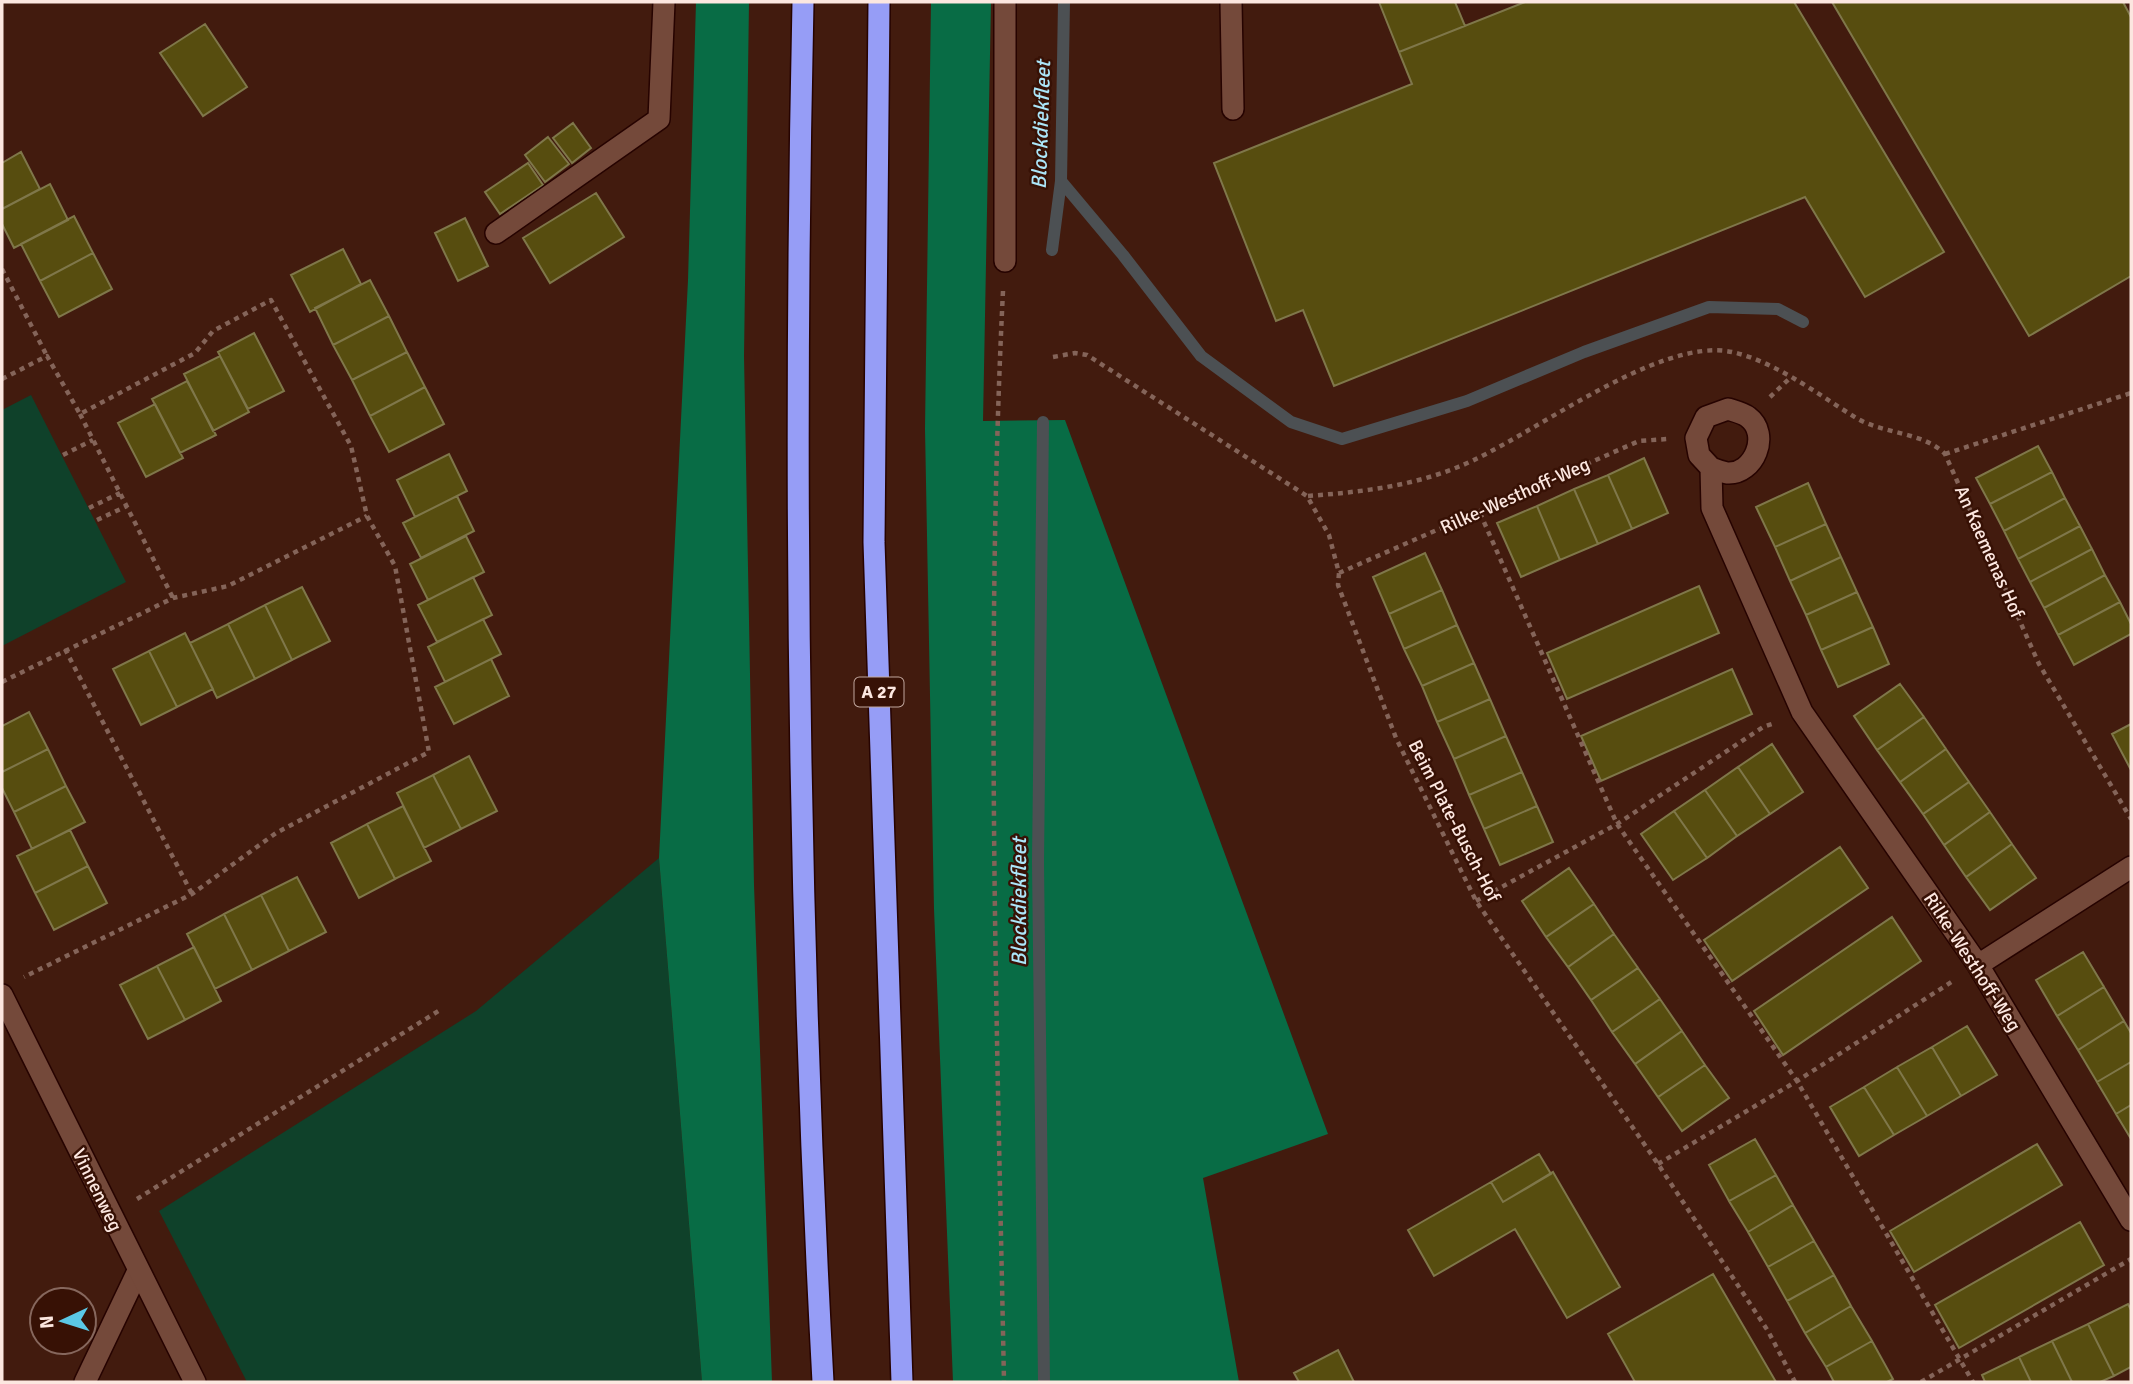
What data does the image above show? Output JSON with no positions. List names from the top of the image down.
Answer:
{
  "streets": {
    "highway": ["A 27"],
    "street": ["Rilke-Westhoff-Weg", "Vinnenweg"],
    "path": ["An Kaemenas Hof", "Beim Plate-Busch-Hof"]
  },
  "crossings": [
    ["Rilke-Westhoff-Weg", "Beim Plate-Busch-Hof"]
  ],
  "water": ["Blockdiekfleet"],
  "north": "left"
}
